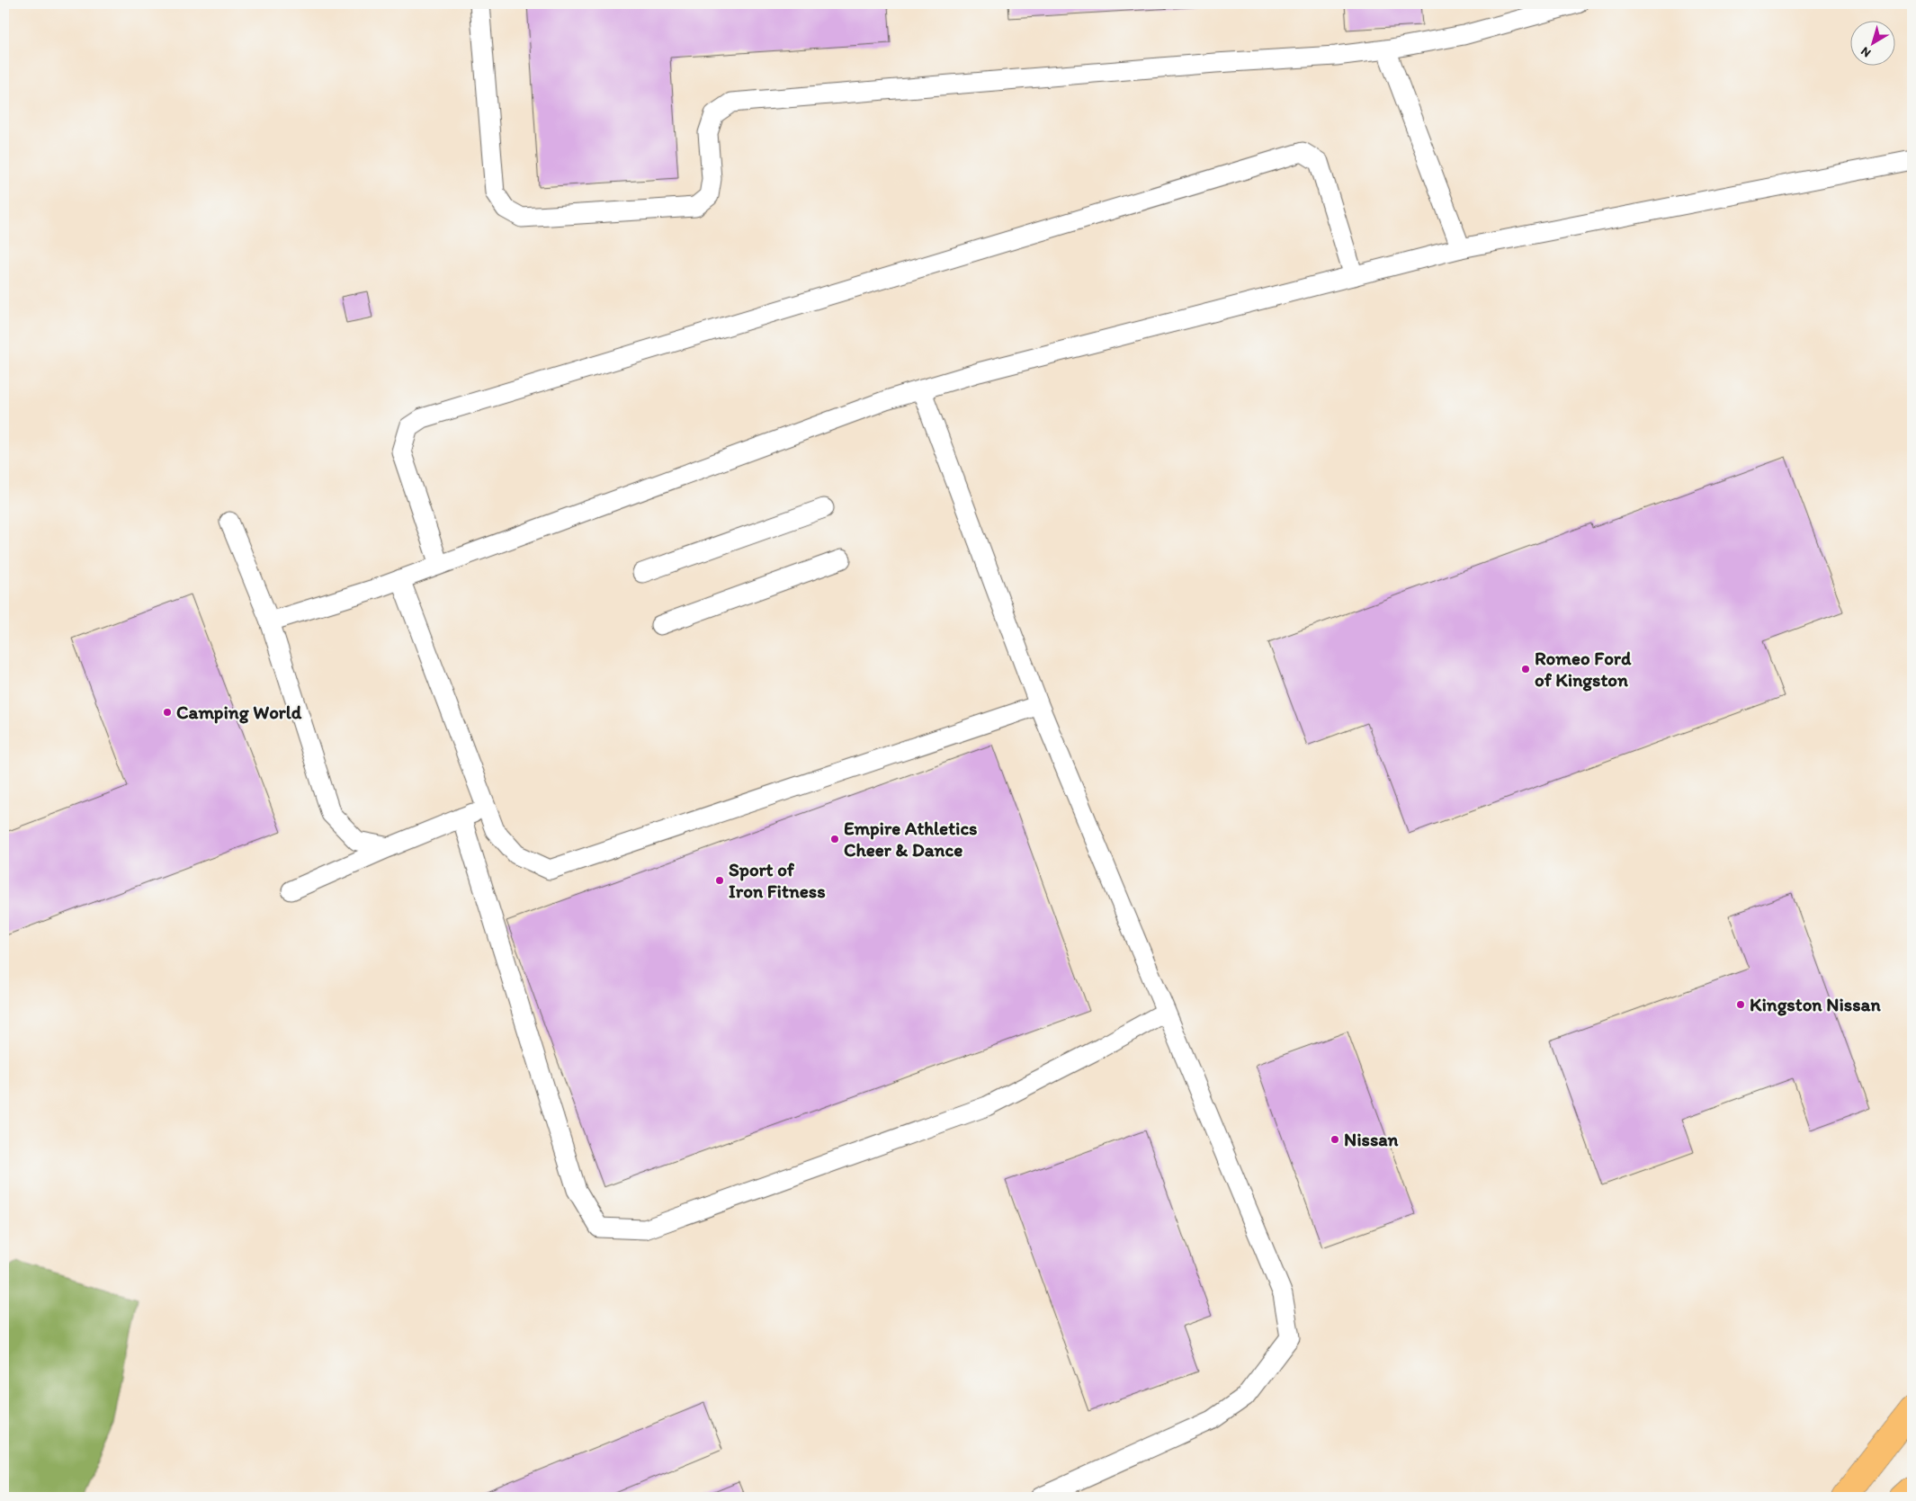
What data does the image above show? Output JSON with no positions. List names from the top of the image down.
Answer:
{
  "places": [
    "Romeo Ford of Kingston",
    "Camping World",
    "Empire Athletics Cheer & Dance",
    "Sport of Iron Fitness",
    "Kingston Nissan",
    "Nissan"
  ],
  "north": "bottom left"
}
